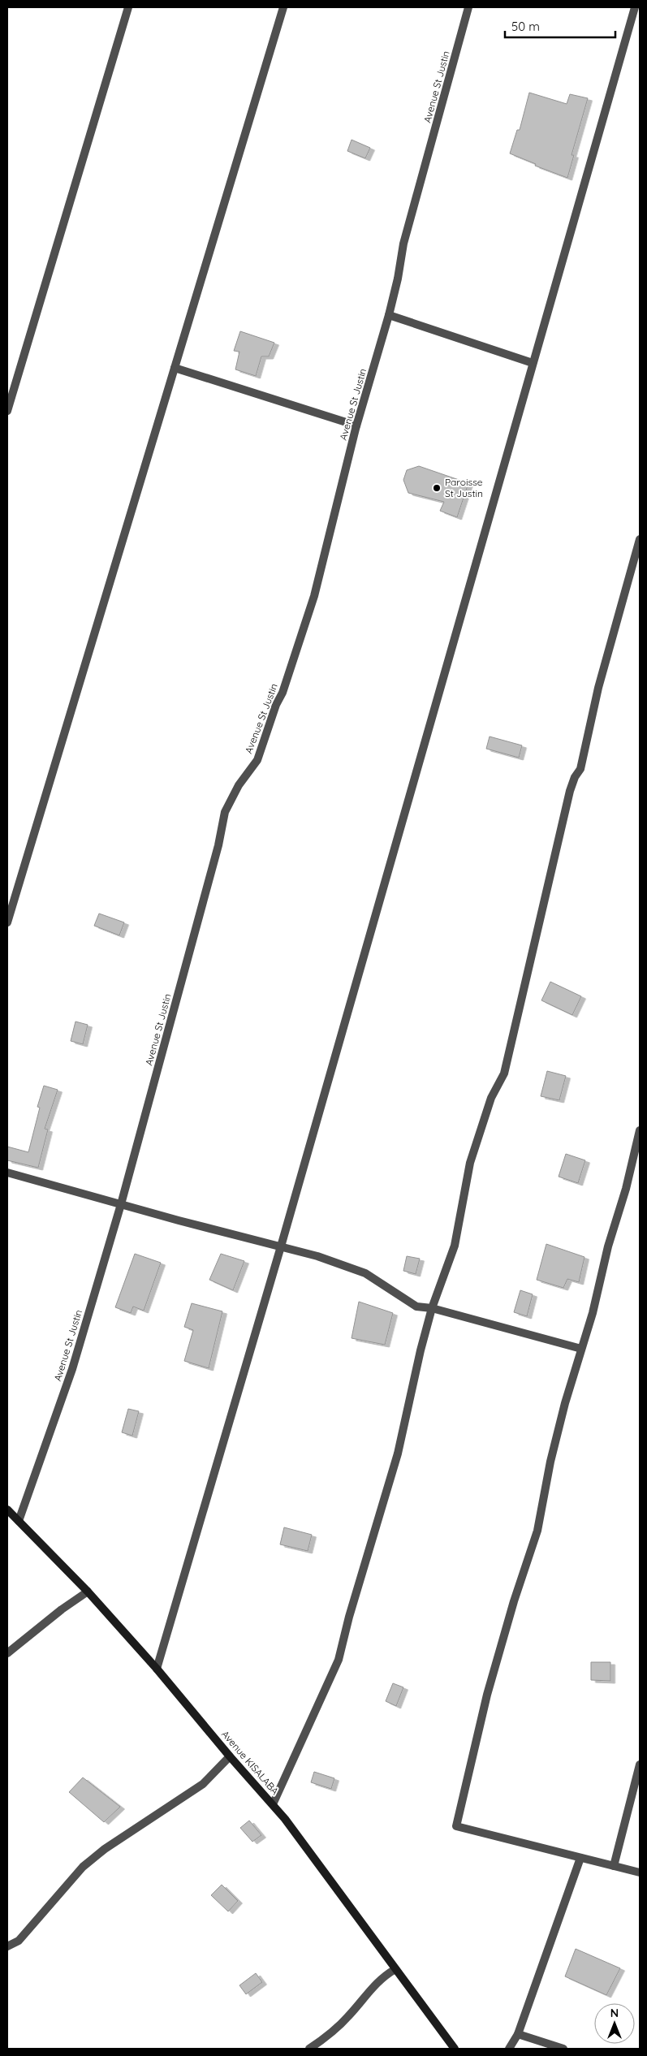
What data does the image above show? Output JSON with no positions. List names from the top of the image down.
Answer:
{
  "streets": {
    "street": ["Avenue St Justin", "Avenue KISALABA"]
  },
  "crossings": [
    ["Avenue St Justin", "Avenue KISALABA"]
  ],
  "places": ["Paroisse St Justin"],
  "scale_bar": "50 m",
  "north": "top"
}
